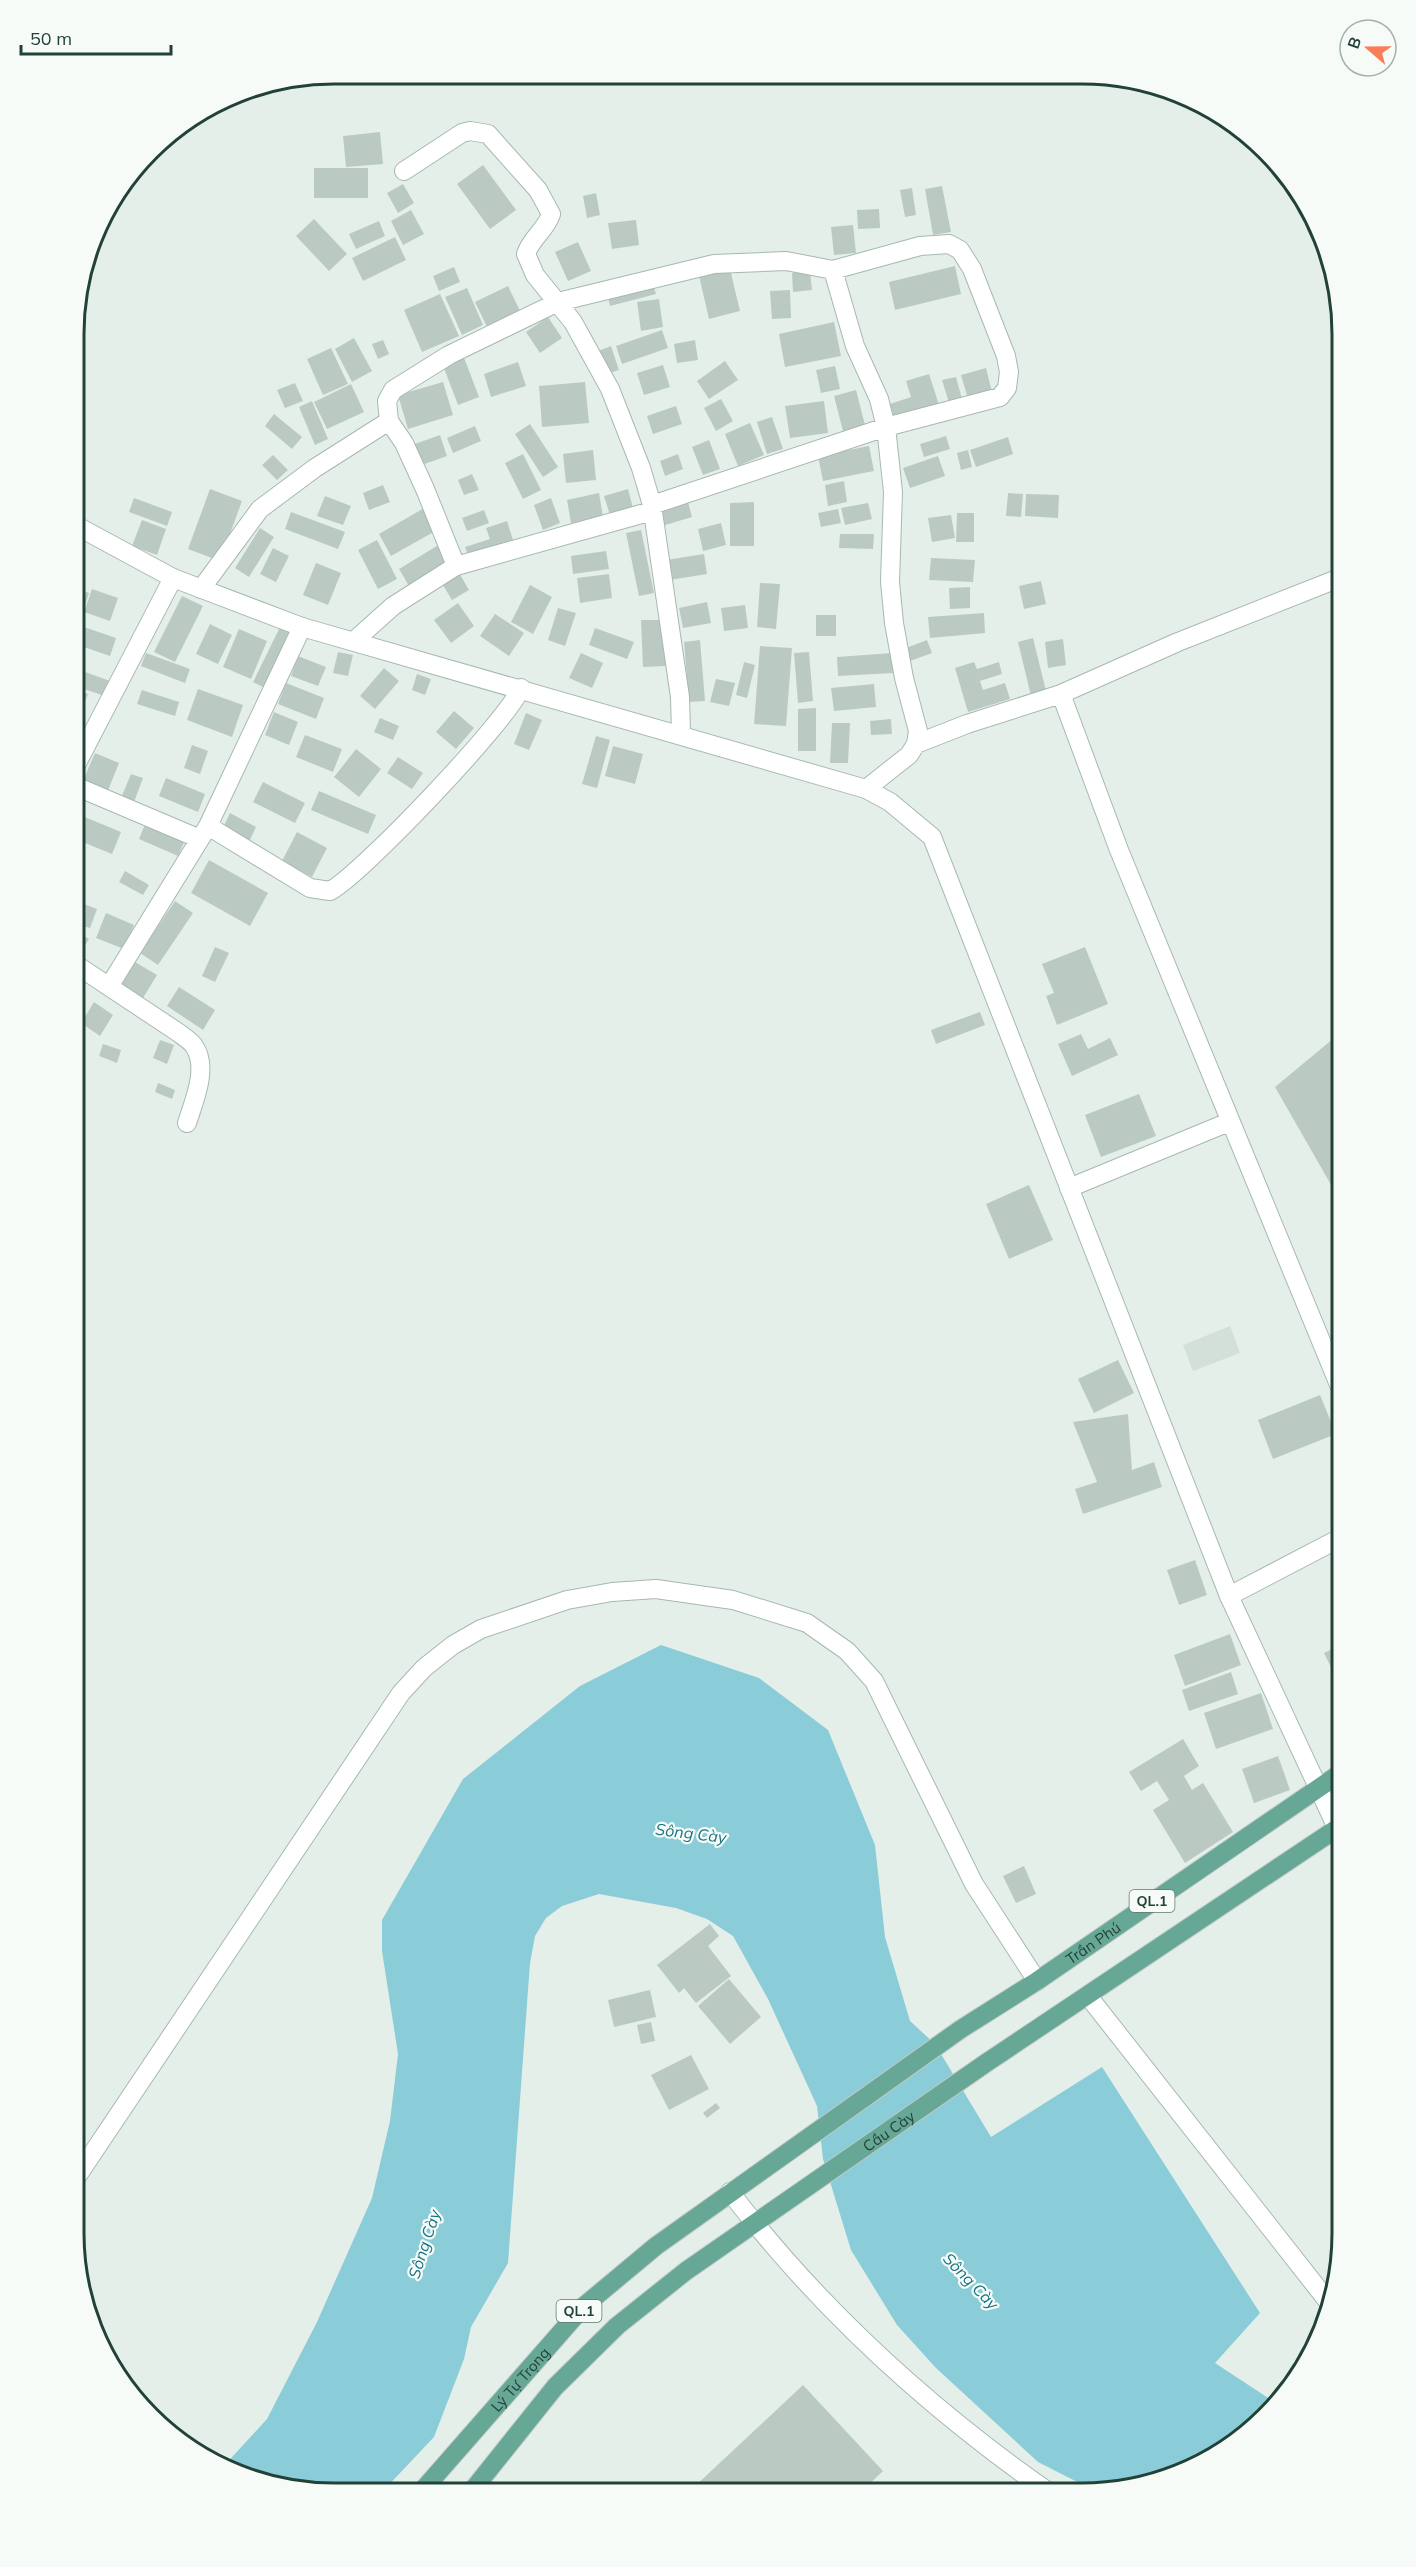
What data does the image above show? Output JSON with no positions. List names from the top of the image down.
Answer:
{
  "streets": {
    "main road": [
      "QL.1",
      "Trần Phú",
      "Cầu Cày",
      "Lý Tự Trọng"
    ]
  },
  "crossings": [
    ["QL.1", "Cầu Cày"],
    ["Trần Phú", "Lý Tự Trọng"]
  ],
  "water": ["Sông Cày"],
  "scale_bar": "50 m",
  "north": "left"
}
